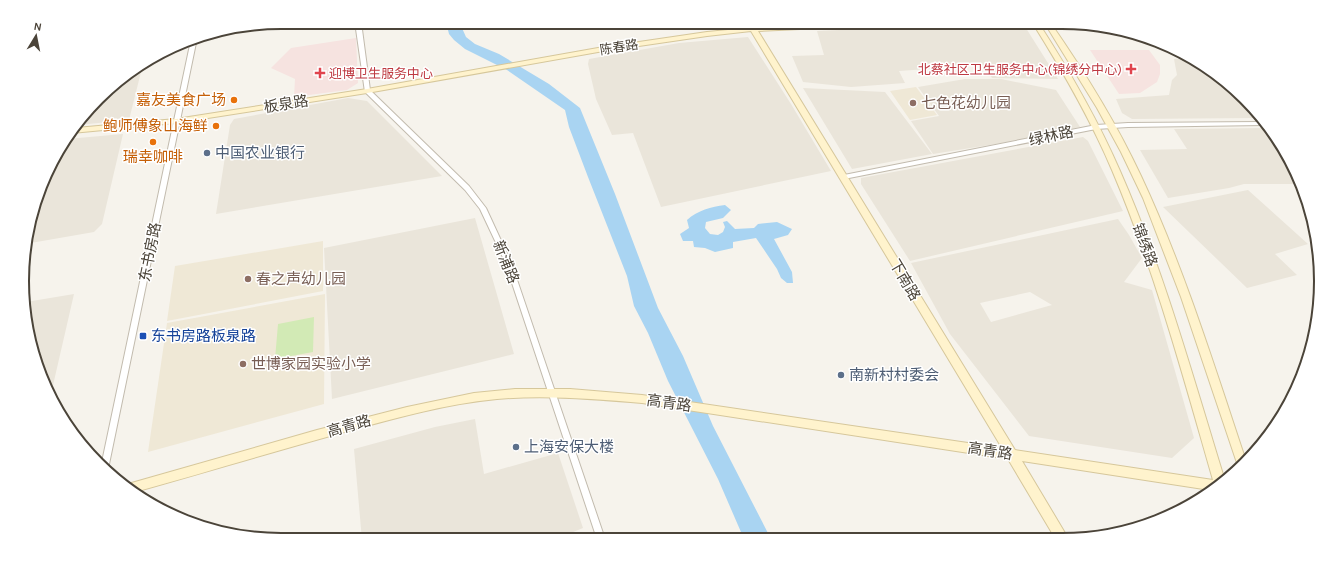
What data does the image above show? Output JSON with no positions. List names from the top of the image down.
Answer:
{
  "streets": {
    "main road": [
      "陈春路",
      "板泉路",
      "锦绣路",
      "下南路",
      "高青路"
    ],
    "street": ["绿林路", "东书房路", "新浦路"]
  },
  "crossings": [
    ["陈春路", "板泉路"],
    ["陈春路", "下南路"],
    ["板泉路", "东书房路"],
    ["板泉路", "新浦路"],
    ["绿林路", "锦绣路"],
    ["绿林路", "下南路"],
    ["新浦路", "高青路"],
    ["下南路", "高青路"]
  ],
  "places": {
    "health": ["北蔡社区卫生服务中心(锦绣分中心)", "迎博卫生服务中心"],
    "other": [
      "嘉友美食广场",
      "七色花幼儿园",
      "鲍师傅象山海鲜",
      "瑞幸咖啡",
      "中国农业银行",
      "春之声幼儿园",
      "世博家园实验小学",
      "南新村村委会",
      "上海安保大楼"
    ],
    "transit": ["东书房路板泉路"]
  },
  "north": "top"
}
